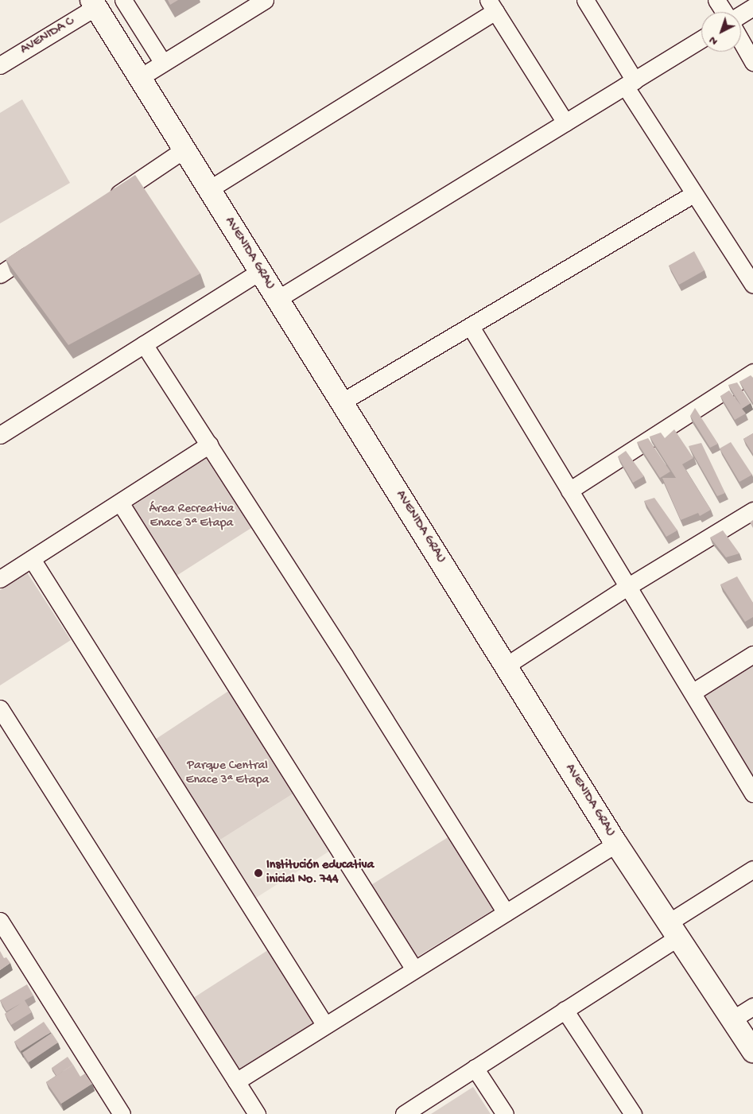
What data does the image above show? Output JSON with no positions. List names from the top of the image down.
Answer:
{
  "streets": {
    "main road": ["AVENIDA GRAU"],
    "street": ["AVENIDA C"]
  },
  "crossings": [
    ["AVENIDA C", "AVENIDA GRAU"]
  ],
  "parks": ["Área Recreativa Enace 3ª Etapa", "Parque Central Enace 3ª Etapa"],
  "places": ["Institución educativa inicial No. 744"],
  "north": "bottom left"
}
